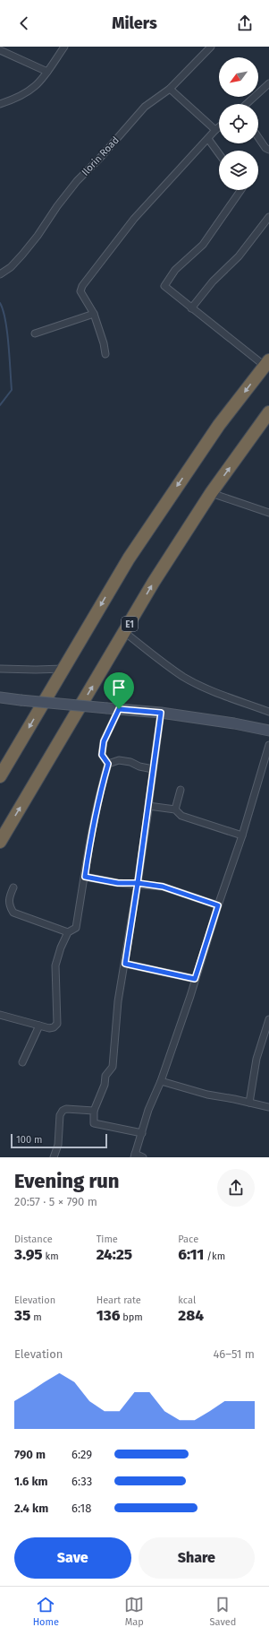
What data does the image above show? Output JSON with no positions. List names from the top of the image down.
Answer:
{
  "streets": {
    "highway": ["E1"],
    "street": ["Ilorin Road"]
  },
  "scale_bar": "100 m",
  "north": "bottom left",
  "page": {
    "header": "Milers",
    "scale": "100 m",
    "heading": ["Evening run", "20:57 · 5 × 790 m"],
    "stats": [
      ["Distance", "3.95 km"],
      ["Time", "24:25"],
      ["Pace", "6:11 /km"],
      ["Elevation", "35 m"],
      ["Heart rate", "136 bpm"],
      ["kcal", "284"]
    ],
    "chart": ["Elevation", "46–51 m"],
    "list": [
      {
        "name": "790 m",
        "note": "6:29"
      },
      {
        "name": "1.6 km",
        "note": "6:33"
      },
      {
        "name": "2.4 km",
        "note": "6:18"
      }
    ],
    "buttons": ["Save", "Share"],
    "tabs": ["Home", "Map", "Saved"]
  }
}
